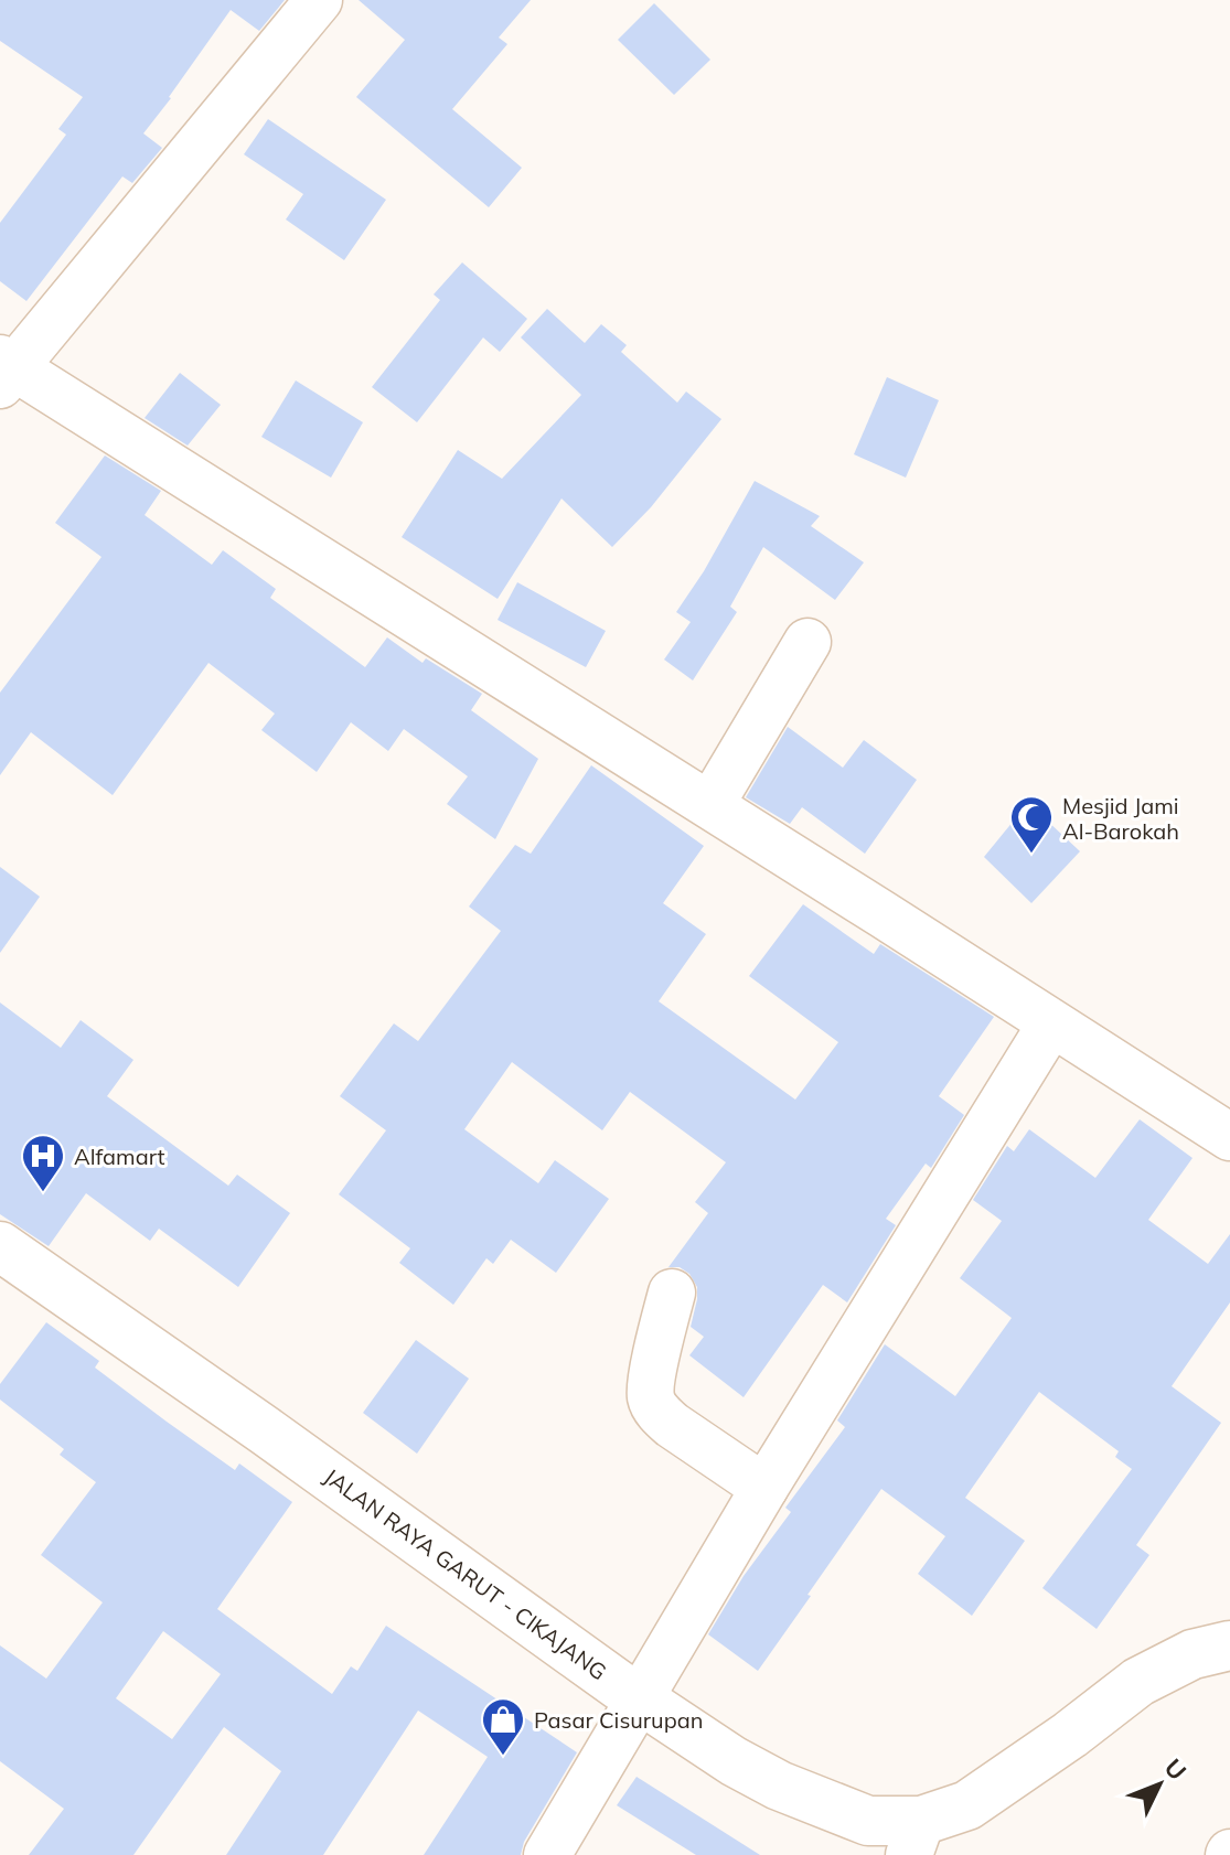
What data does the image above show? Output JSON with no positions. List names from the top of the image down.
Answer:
{
  "streets": {
    "main road": ["JALAN RAYA GARUT - CIKAJANG"]
  },
  "places": {
    "mosque": ["Mesjid Jami Al-Barokah"],
    "hospital": ["Alfamart"],
    "shop": ["Pasar Cisurupan"]
  },
  "north": "top right"
}
